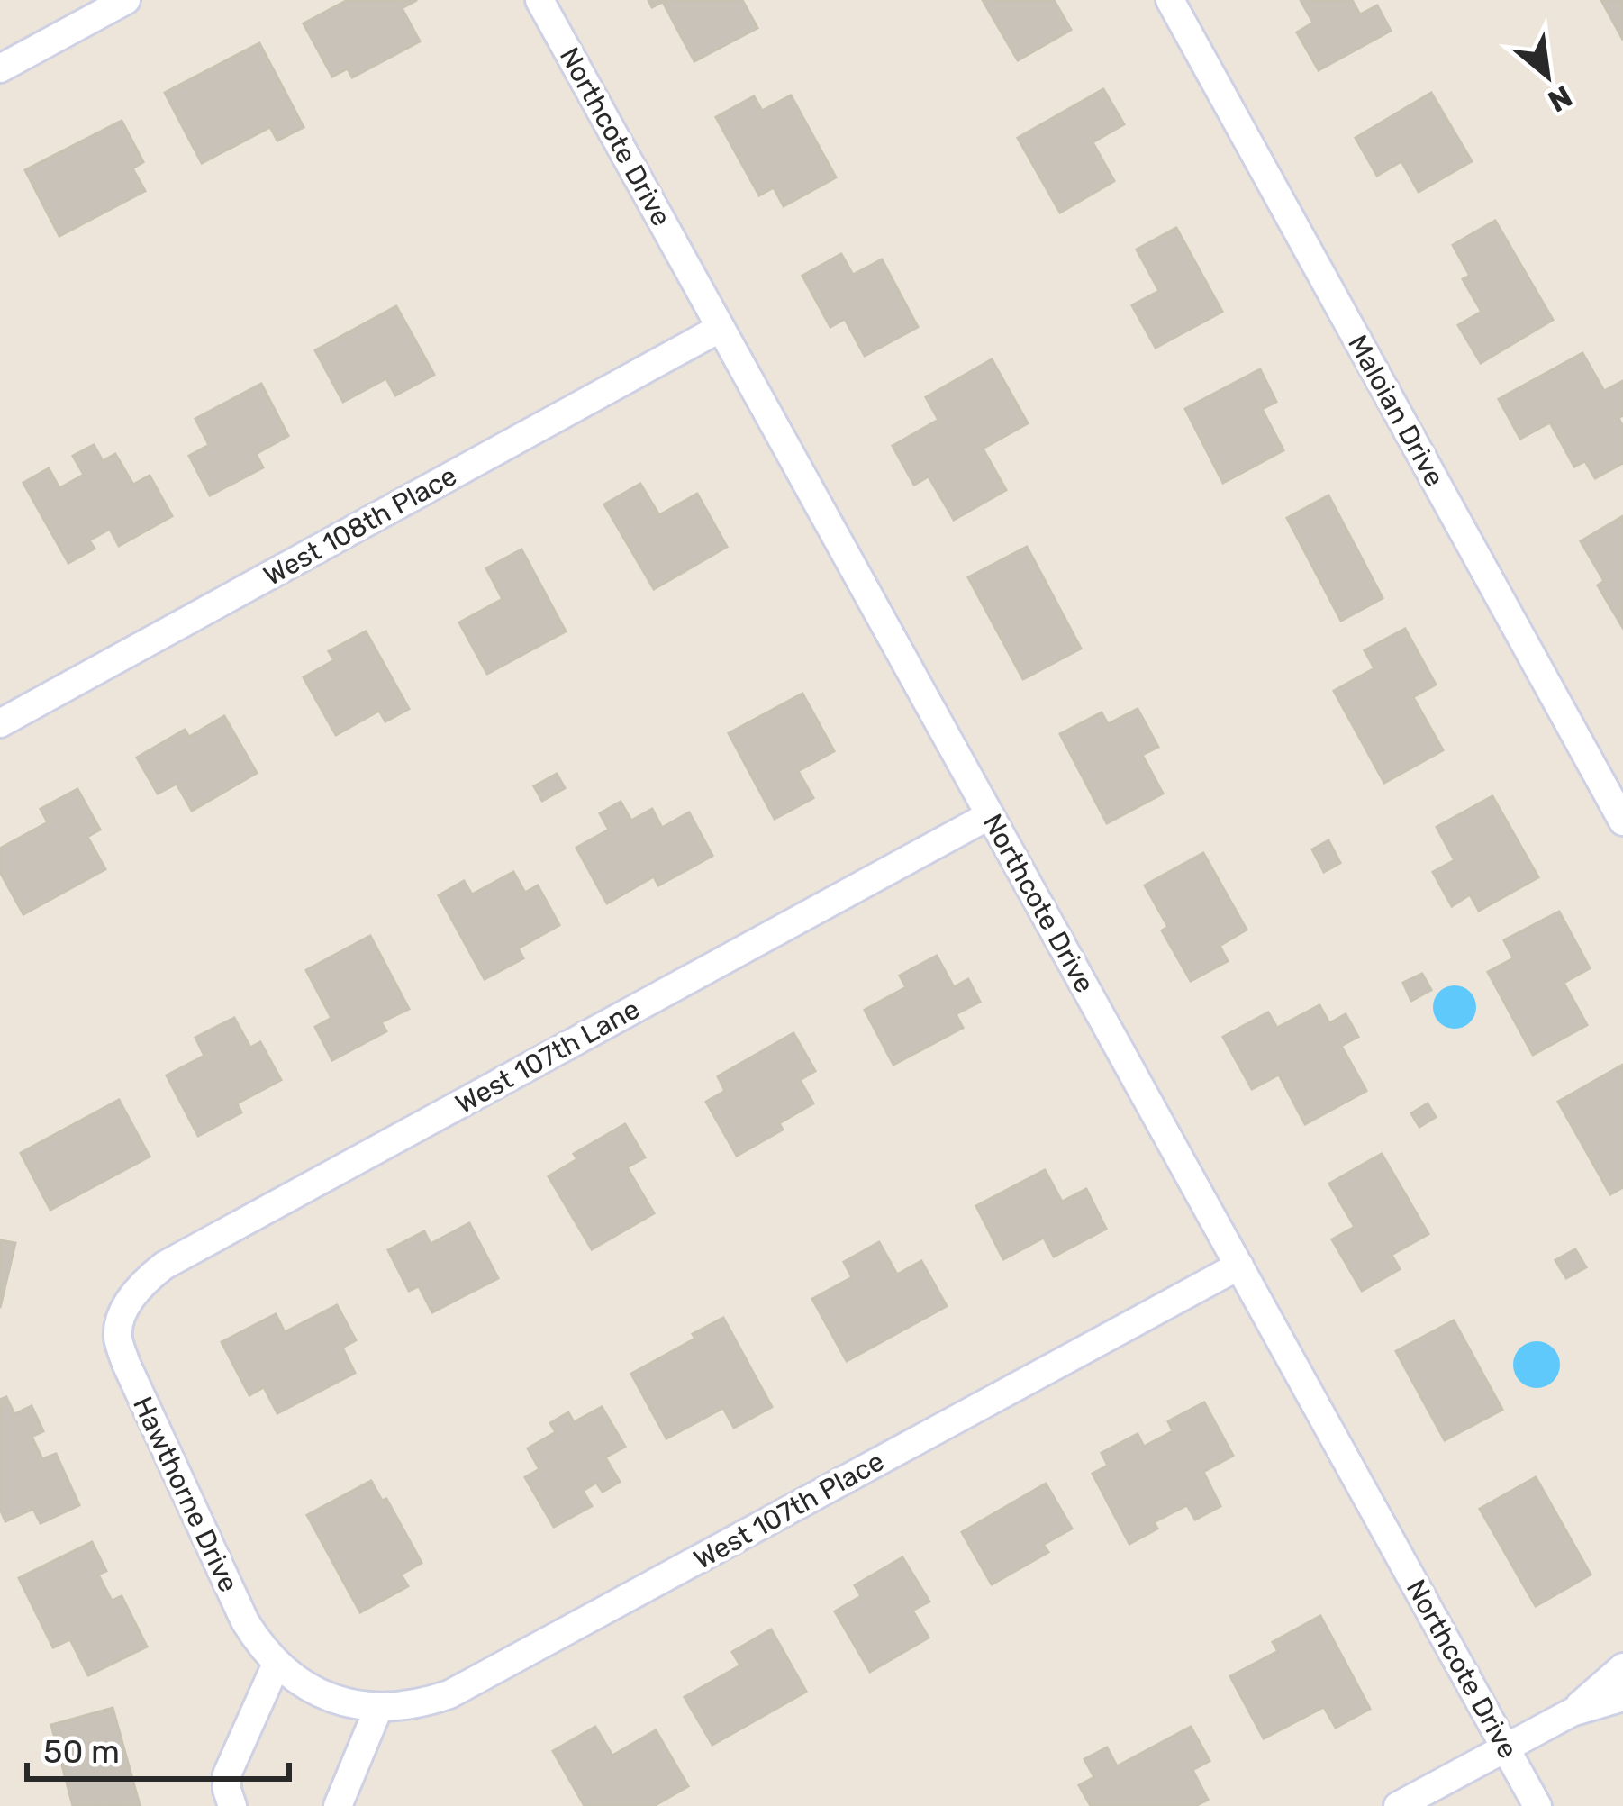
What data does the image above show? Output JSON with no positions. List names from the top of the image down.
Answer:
{
  "streets": {
    "street": [
      "Northcote Drive",
      "Maloian Drive",
      "West 108th Place",
      "West 107th Lane",
      "Hawthorne Drive",
      "West 107th Place"
    ]
  },
  "crossings": [
    ["Northcote Drive", "West 108th Place"],
    ["Northcote Drive", "West 107th Lane"],
    ["Northcote Drive", "West 107th Place"],
    ["West 107th Lane", "Hawthorne Drive"],
    ["Hawthorne Drive", "West 107th Place"]
  ],
  "scale_bar": "50 m",
  "north": "bottom right"
}
